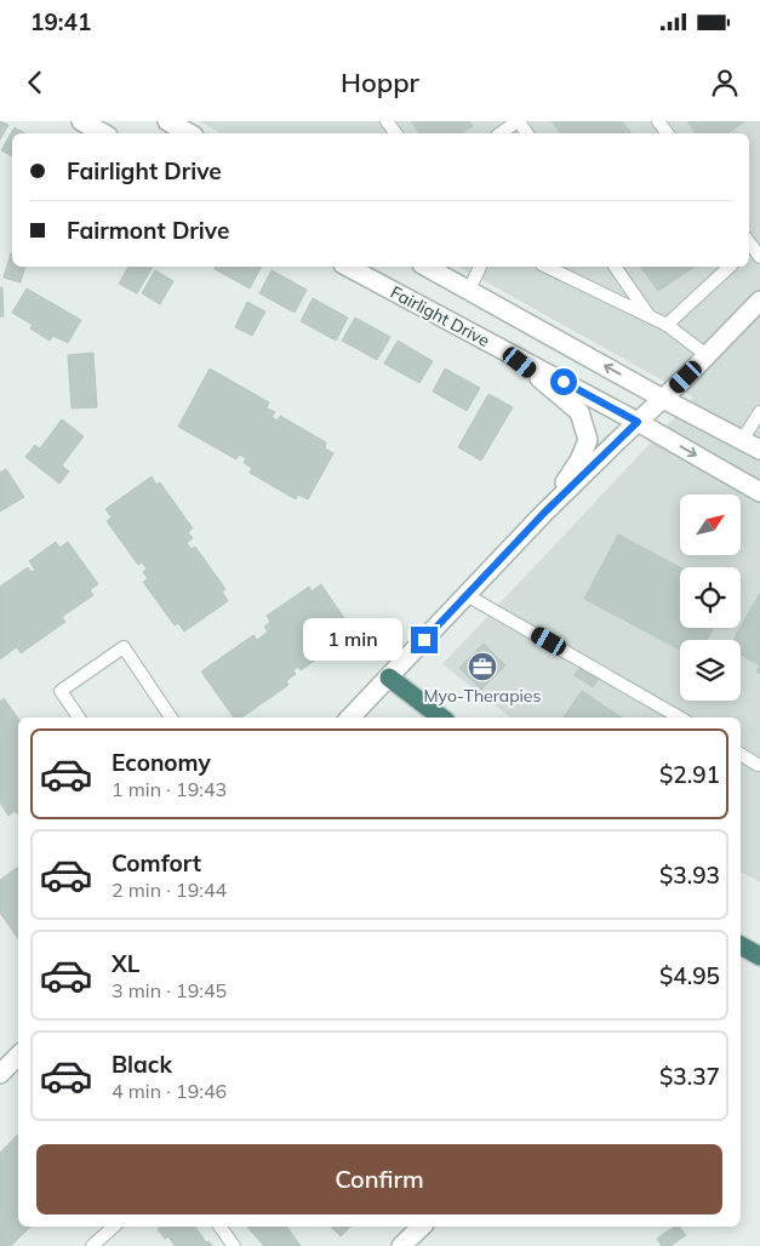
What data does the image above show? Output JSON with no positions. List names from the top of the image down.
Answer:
{
  "streets": {
    "street": ["Fairlight Drive"]
  },
  "places": {
    "office": ["Myo-Therapies"]
  },
  "north": "top right",
  "page": {
    "status": "19:41",
    "header": "Hoppr",
    "banner": ["Fairlight Drive", "Fairmont Drive"],
    "bubble": "1 min",
    "list": [
      {
        "name": "Economy",
        "note": "1 min · 19:43",
        "value": "$2.91"
      },
      {
        "name": "Comfort",
        "note": "2 min · 19:44",
        "value": "$3.93"
      },
      {
        "name": "XL",
        "note": "3 min · 19:45",
        "value": "$4.95"
      },
      {
        "name": "Black",
        "note": "4 min · 19:46",
        "value": "$3.37"
      }
    ],
    "buttons": "Confirm"
  }
}
